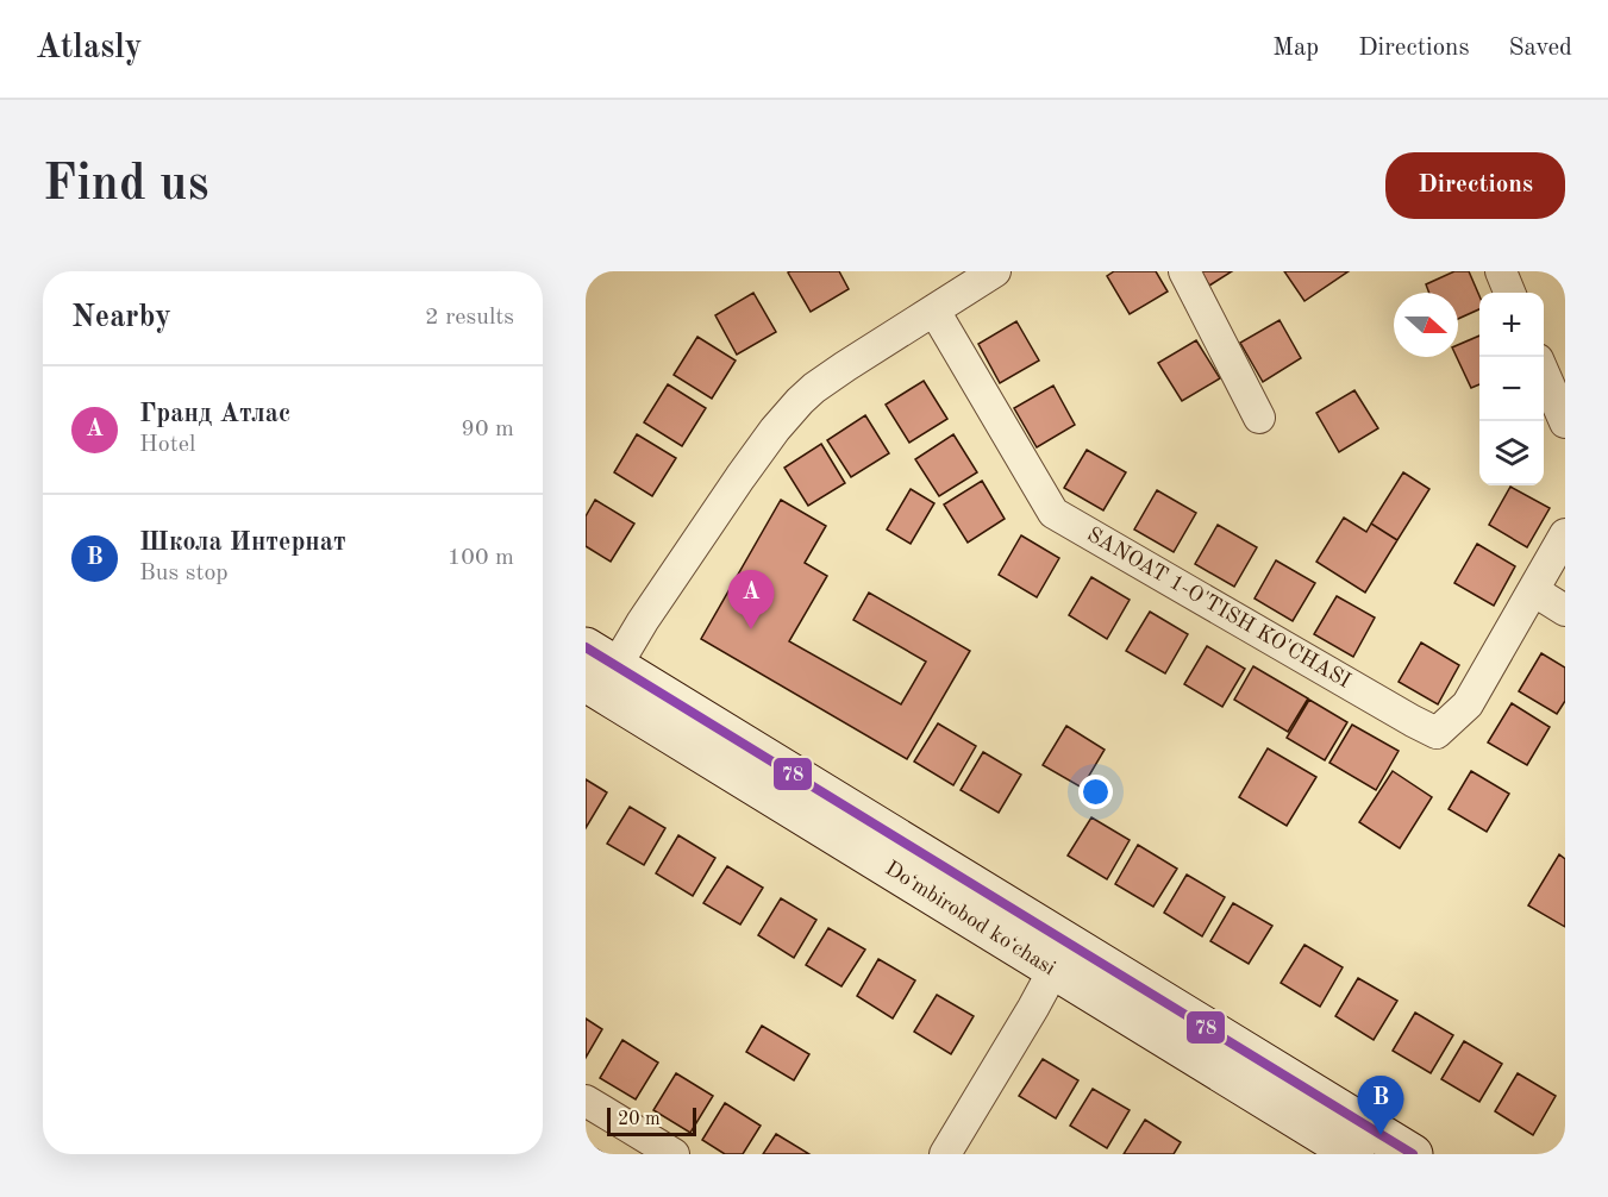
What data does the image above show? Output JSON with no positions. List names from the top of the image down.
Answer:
{
  "streets": {
    "main road": ["Doʻmbirobod koʻchasi"],
    "street": ["SANOAT 1-O'TISH KO'CHASI"]
  },
  "lines": ["transit line 78"],
  "scale_bar": "20 m",
  "north": "right",
  "page": {
    "header": "Atlasly",
    "nav": ["Map", "Directions", "Saved"],
    "buttons": "Directions",
    "title": "Find us",
    "heading": ["Nearby", "2 results"],
    "map_buttons": ["+", "−"],
    "list": [
      {
        "mark": "A",
        "name": "Гранд Атлас",
        "note": "Hotel",
        "value": "90 m"
      },
      {
        "mark": "B",
        "name": "Школа Интернат",
        "note": "Bus stop",
        "value": "100 m"
      }
    ],
    "pins": ["A", "B"],
    "scale": "20 m"
  }
}
